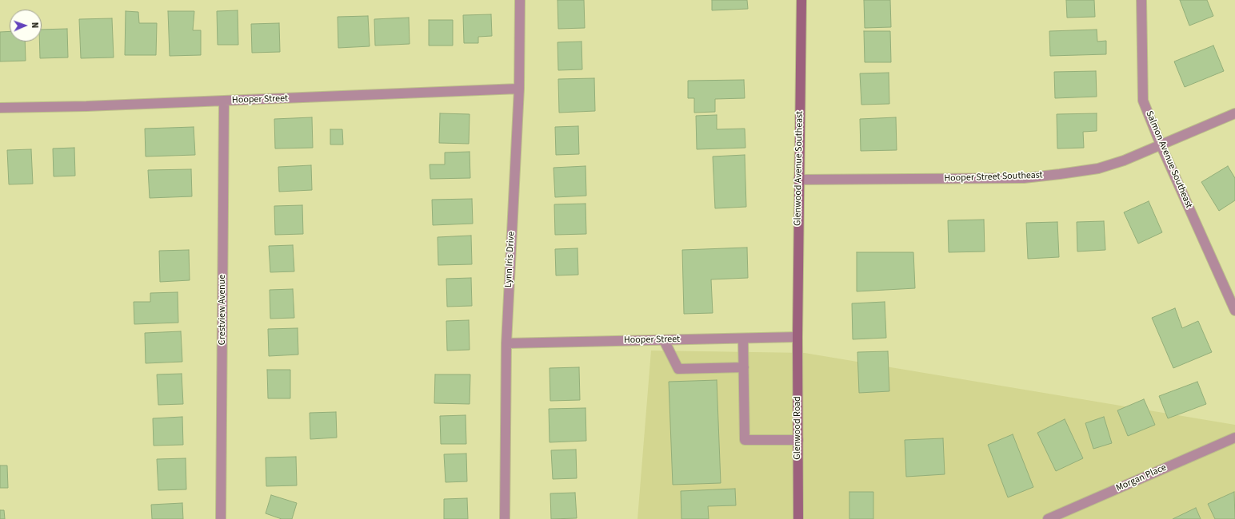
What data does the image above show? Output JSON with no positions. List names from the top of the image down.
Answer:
{
  "streets": {
    "main road": ["Glenwood Avenue Southeast", "Glenwood Road"],
    "street": [
      "Hooper Street",
      "Salmon Avenue Southeast",
      "Hooper Street Southeast",
      "Lynn Iris Drive",
      "Crestview Avenue",
      "Morgan Place"
    ]
  },
  "crossings": [
    ["Hooper Street", "Glenwood Avenue Southeast"],
    ["Hooper Street", "Lynn Iris Drive"],
    ["Hooper Street", "Crestview Avenue"],
    ["Hooper Street", "Glenwood Road"],
    ["Salmon Avenue Southeast", "Hooper Street Southeast"],
    ["Glenwood Avenue Southeast", "Hooper Street Southeast"],
    ["Glenwood Avenue Southeast", "Glenwood Road"]
  ],
  "north": "right"
}
